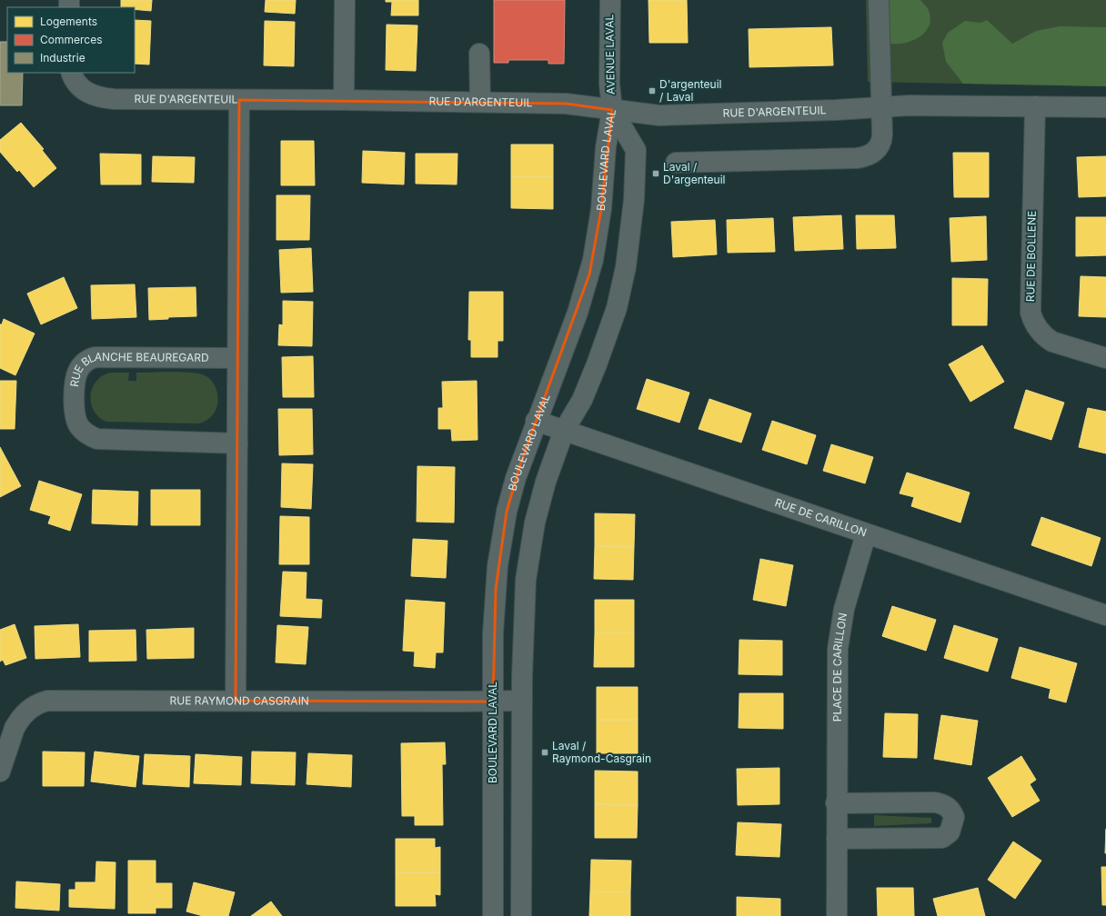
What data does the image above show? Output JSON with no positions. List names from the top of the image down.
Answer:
{
  "streets": {
    "street": [
      "AVENUE LAVAL",
      "RUE D'ARGENTEUIL",
      "BOULEVARD LAVAL",
      "RUE DE BOLLENE",
      "RUE BLANCHE BEAUREGARD",
      "RUE DE CARILLON",
      "PLACE DE CARILLON",
      "RUE RAYMOND CASGRAIN"
    ]
  },
  "crossings": [
    ["AVENUE LAVAL", "RUE D'ARGENTEUIL"],
    ["AVENUE LAVAL", "BOULEVARD LAVAL"],
    ["RUE D'ARGENTEUIL", "BOULEVARD LAVAL"],
    ["RUE D'ARGENTEUIL", "RUE DE BOLLENE"],
    ["BOULEVARD LAVAL", "RUE DE CARILLON"],
    ["BOULEVARD LAVAL", "RUE RAYMOND CASGRAIN"],
    ["RUE DE CARILLON", "PLACE DE CARILLON"]
  ],
  "places": {
    "transit": ["D'argenteuil / Laval", "Laval / D'argenteuil", "Laval / Raymond-Casgrain"]
  },
  "legend": ["Logements", "Commerces", "Industrie"]
}
